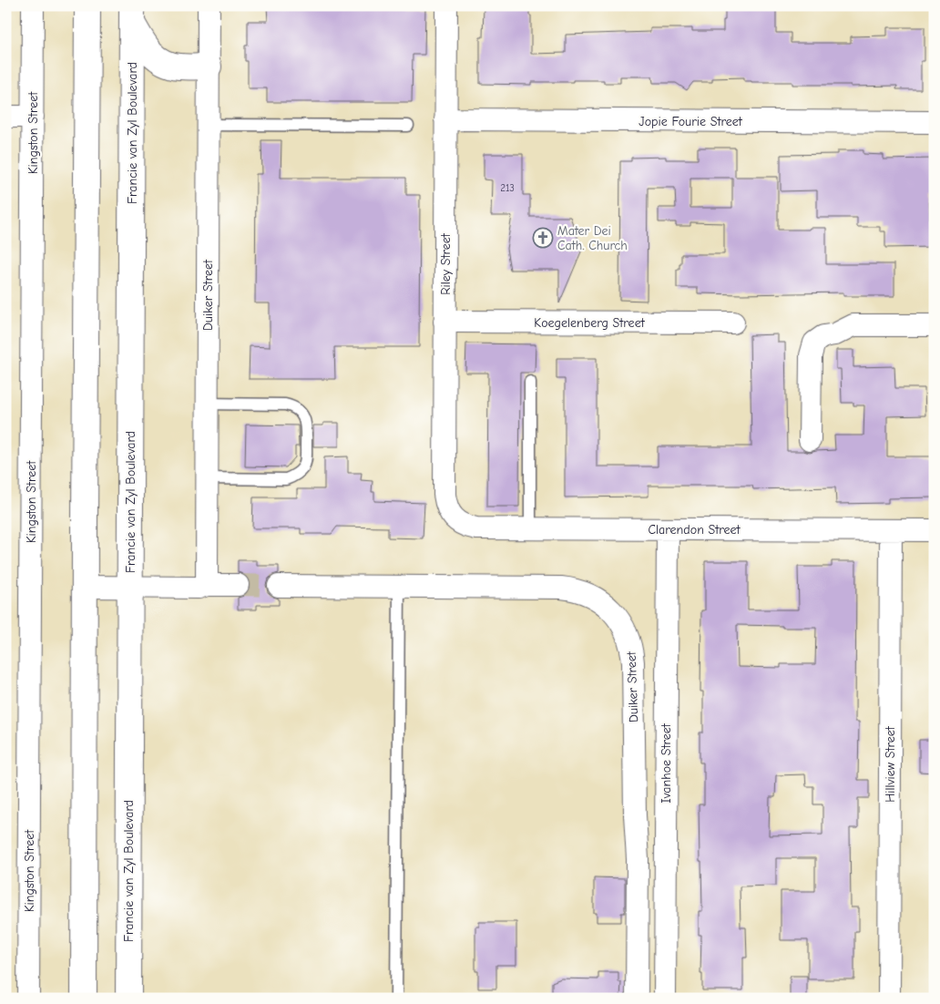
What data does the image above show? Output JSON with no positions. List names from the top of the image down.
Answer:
{
  "streets": {
    "main road": ["Francie van Zyl Boulevard"],
    "street": [
      "Jopie Fourie Street",
      "Kingston Street",
      "Riley Street",
      "Duiker Street",
      "Koegelenberg Street",
      "Clarendon Street",
      "Ivanhoe Street",
      "Hillview Street"
    ]
  },
  "crossings": [
    ["Jopie Fourie Street", "Riley Street"],
    ["Riley Street", "Koegelenberg Street"],
    ["Riley Street", "Clarendon Street"],
    ["Clarendon Street", "Ivanhoe Street"],
    ["Clarendon Street", "Hillview Street"]
  ],
  "places": {
    "church": ["Mater Dei Cath. Church"]
  },
  "house_numbers": ["213"]
}
